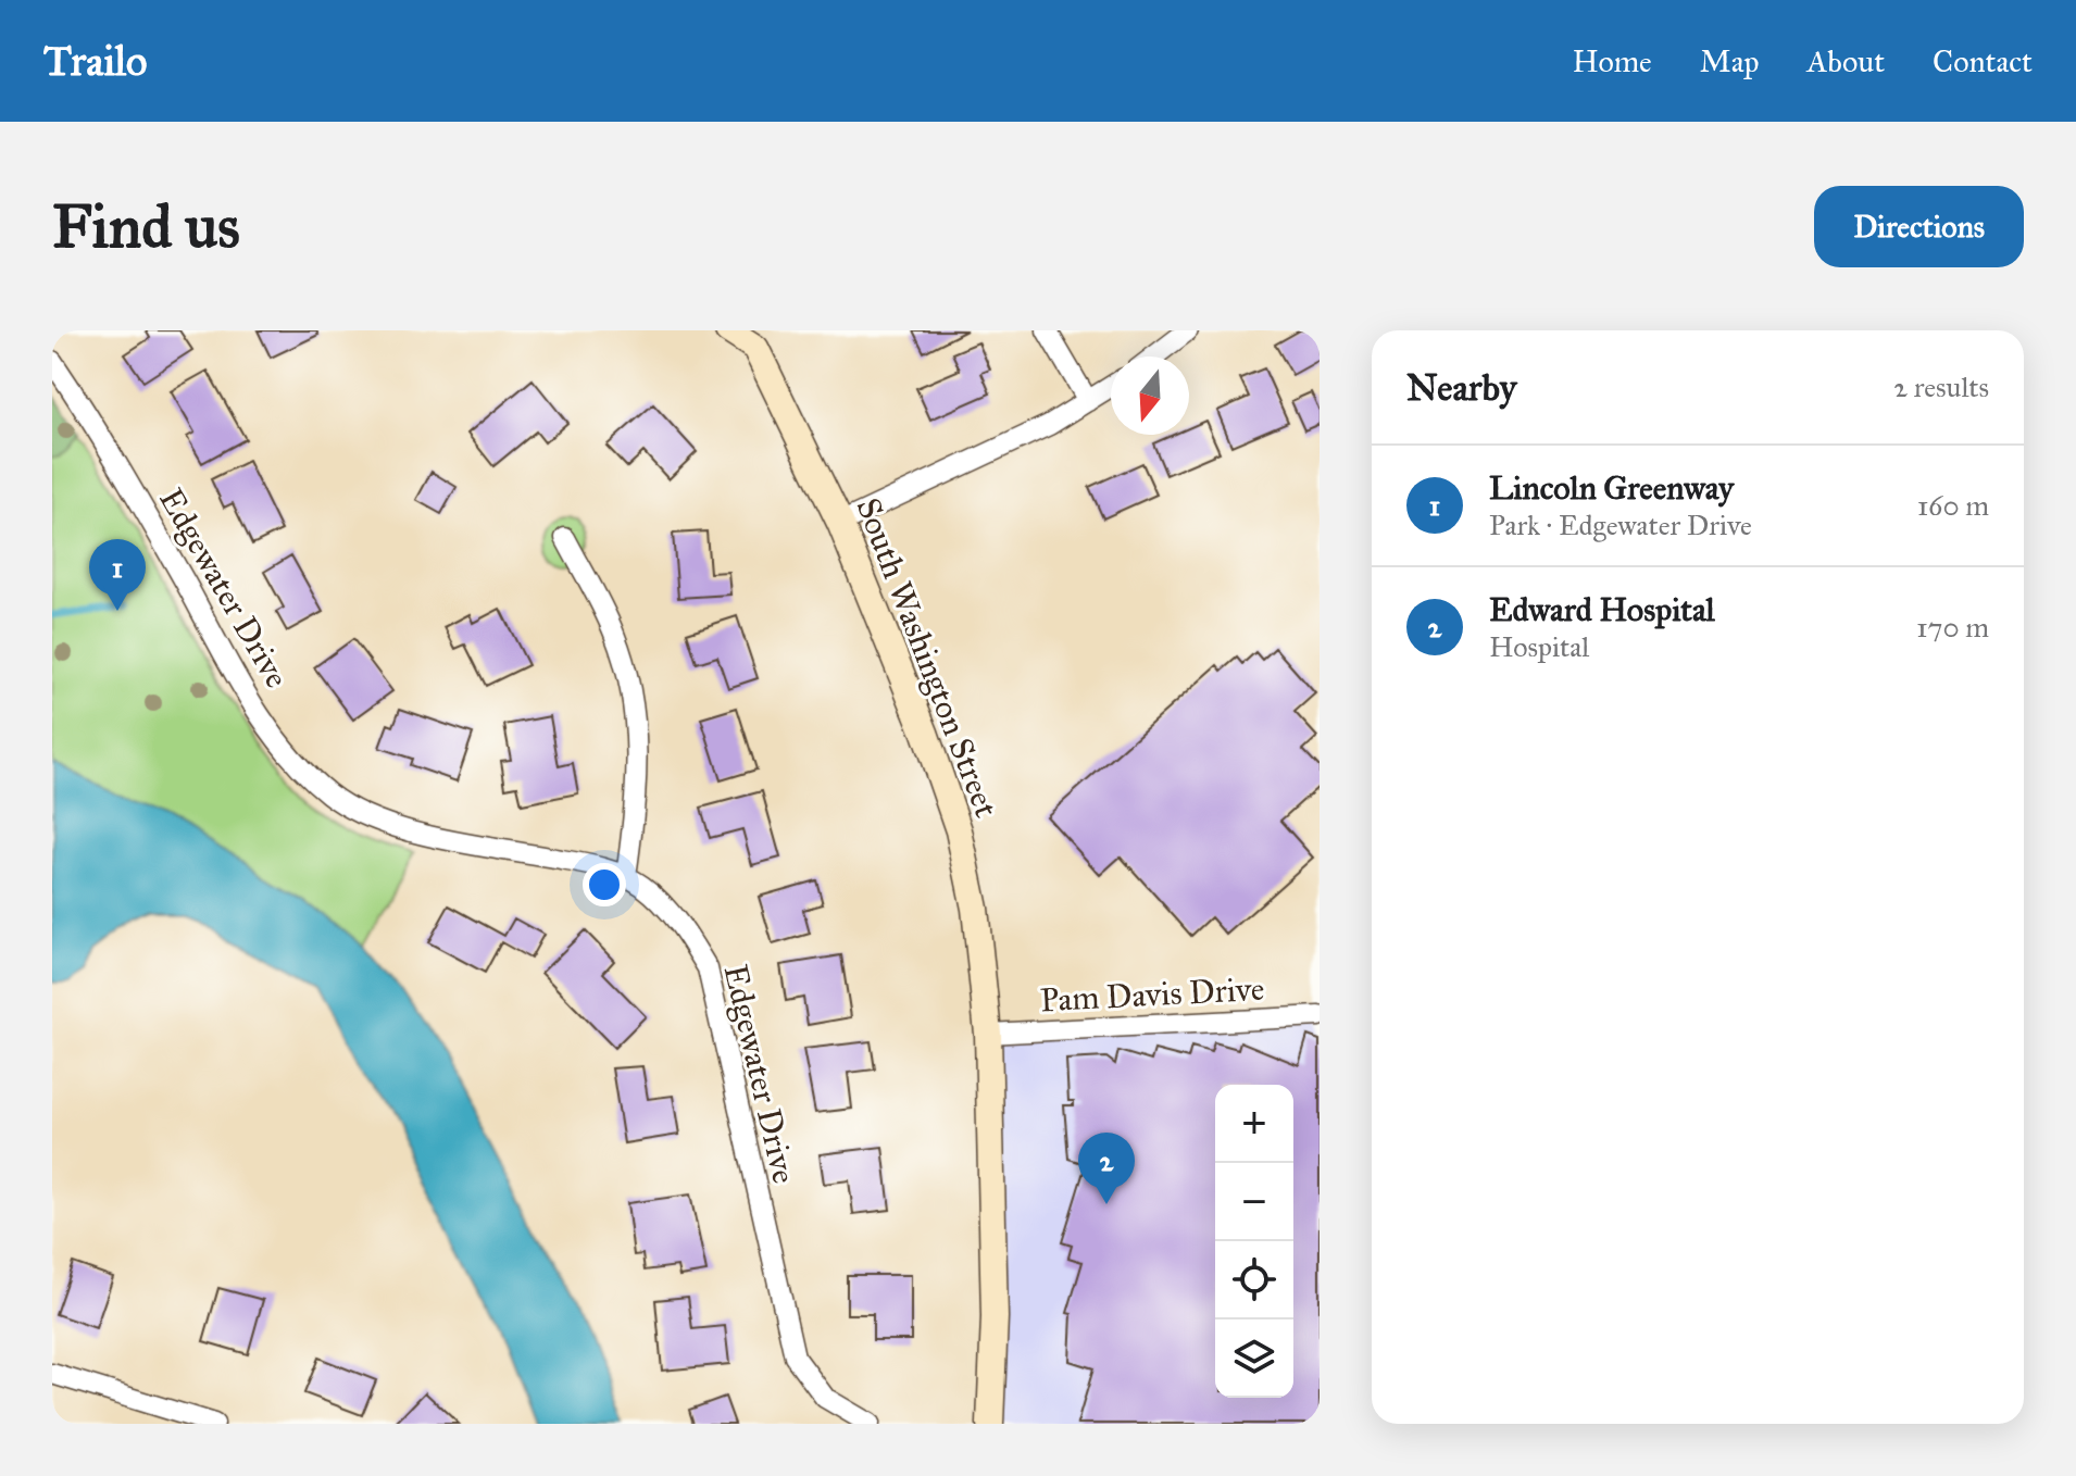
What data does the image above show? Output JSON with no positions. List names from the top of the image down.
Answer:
{
  "streets": {
    "main road": ["South Washington Street"],
    "street": ["Edgewater Drive", "Pam Davis Drive"]
  },
  "crossings": [
    ["South Washington Street", "Pam Davis Drive"]
  ],
  "north": "bottom",
  "page": {
    "header": "Trailo",
    "nav": [
      "Home",
      "Map",
      "About",
      "Contact"
    ],
    "buttons": "Directions",
    "title": "Find us",
    "heading": ["Nearby", "2 results"],
    "list": [
      {
        "mark": "1",
        "name": "Lincoln Greenway",
        "note": "Park · Edgewater Drive",
        "value": "160 m"
      },
      {
        "mark": "2",
        "name": "Edward Hospital",
        "note": "Hospital",
        "value": "170 m"
      }
    ],
    "pins": ["1", "2"],
    "map_buttons": ["+", "−"]
  }
}
